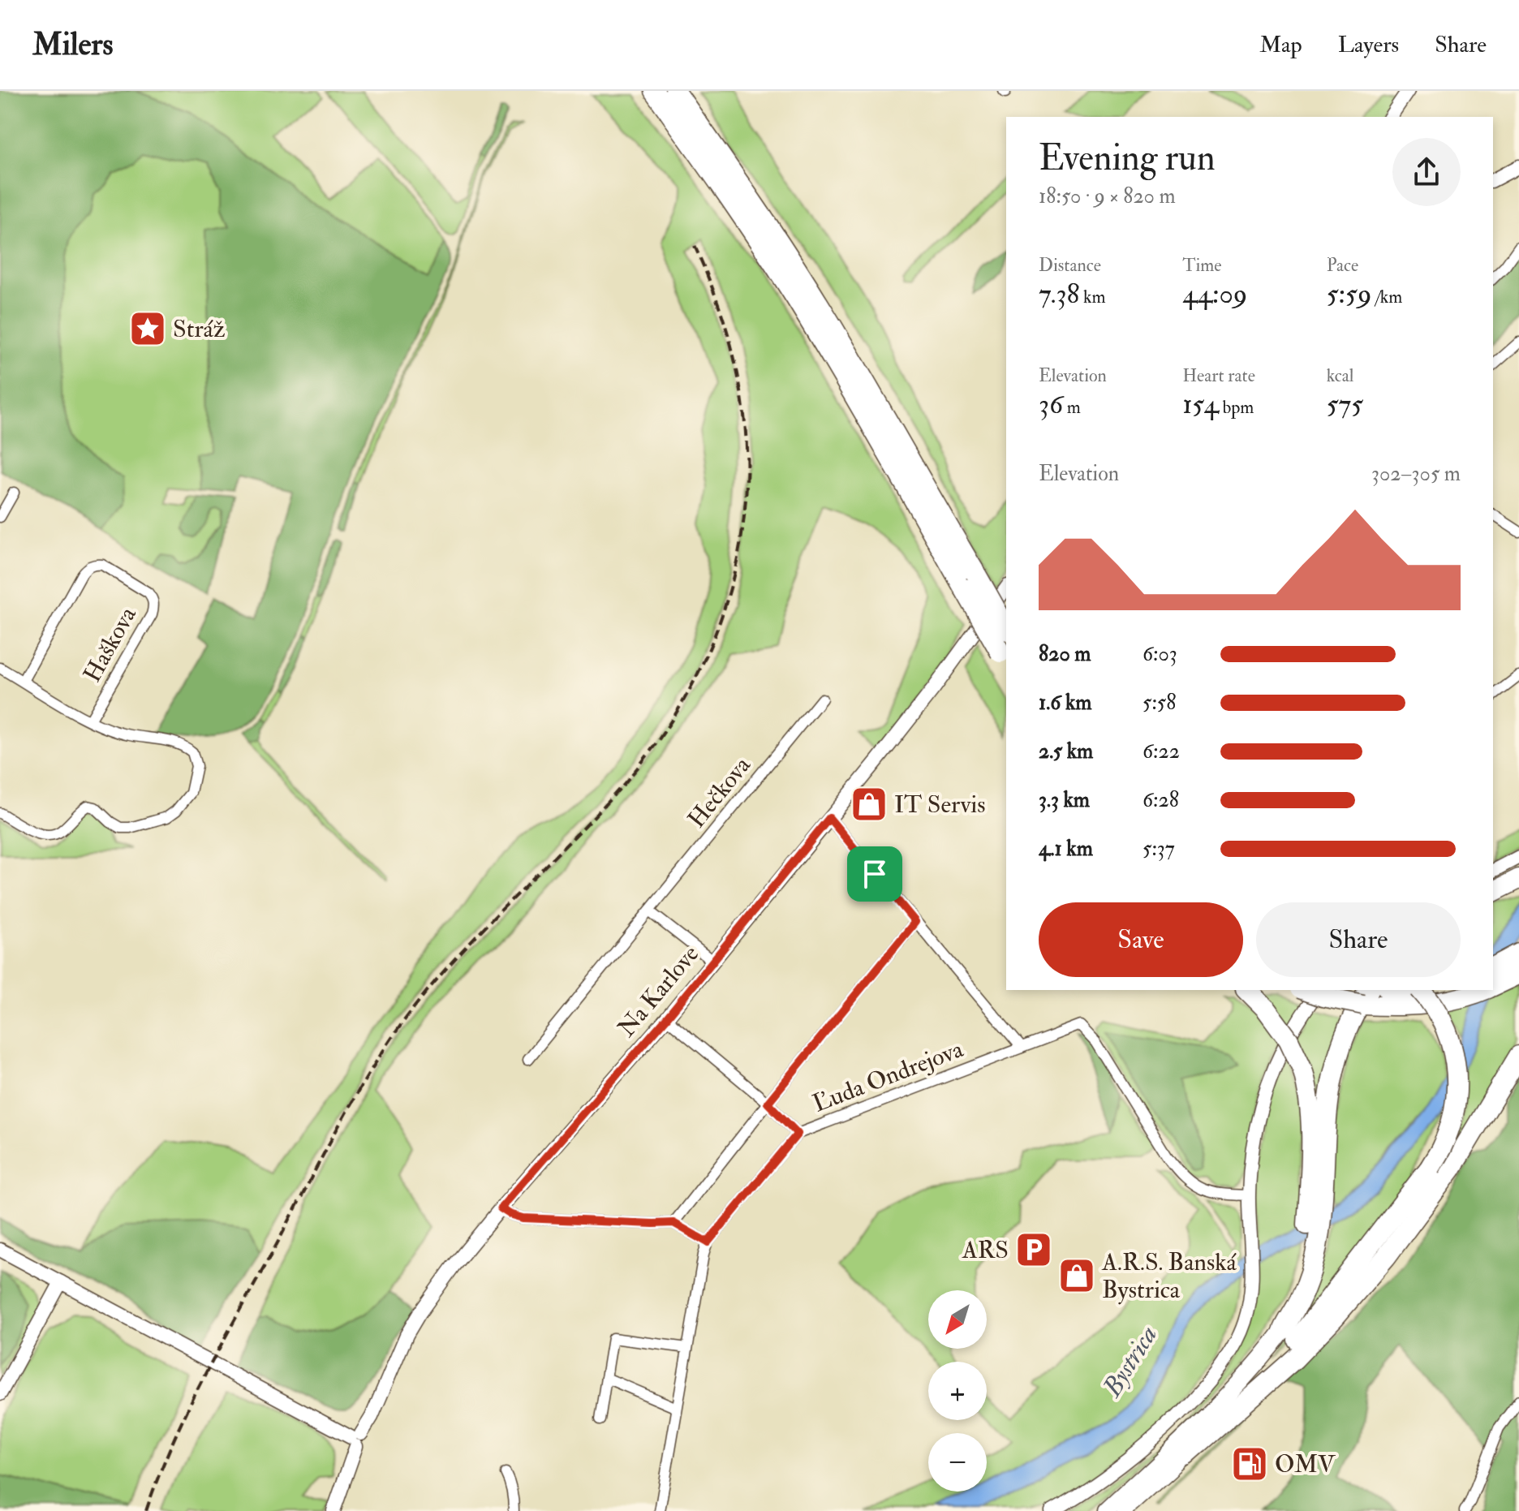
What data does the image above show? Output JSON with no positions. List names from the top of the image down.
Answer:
{
  "streets": {
    "street": [
      "Haškova",
      "Hečkova",
      "Na Karlove",
      "Ľuda Ondrejova"
    ]
  },
  "water": ["Bystrica"],
  "places": {
    "place": ["Stráž"],
    "shop": ["IT Servis", "A.R.S. Banská Bystrica"],
    "parking": ["ARS"],
    "fuel station": ["OMV"]
  },
  "north": "bottom left",
  "page": {
    "header": "Milers",
    "nav": ["Map", "Layers", "Share"],
    "heading": ["Evening run", "18:50 · 9 × 820 m"],
    "stats": [
      ["Distance", "7.38 km"],
      ["Time", "44:09"],
      ["Pace", "5:59 /km"],
      ["Elevation", "36 m"],
      ["Heart rate", "154 bpm"],
      ["kcal", "575"]
    ],
    "chart": ["Elevation", "302–305 m"],
    "list": [
      {
        "name": "820 m",
        "note": "6:03"
      },
      {
        "name": "1.6 km",
        "note": "5:58"
      },
      {
        "name": "2.5 km",
        "note": "6:22"
      },
      {
        "name": "3.3 km",
        "note": "6:28"
      },
      {
        "name": "4.1 km",
        "note": "5:37"
      }
    ],
    "buttons": ["Save", "Share"],
    "map_buttons": ["+", "−"]
  }
}
